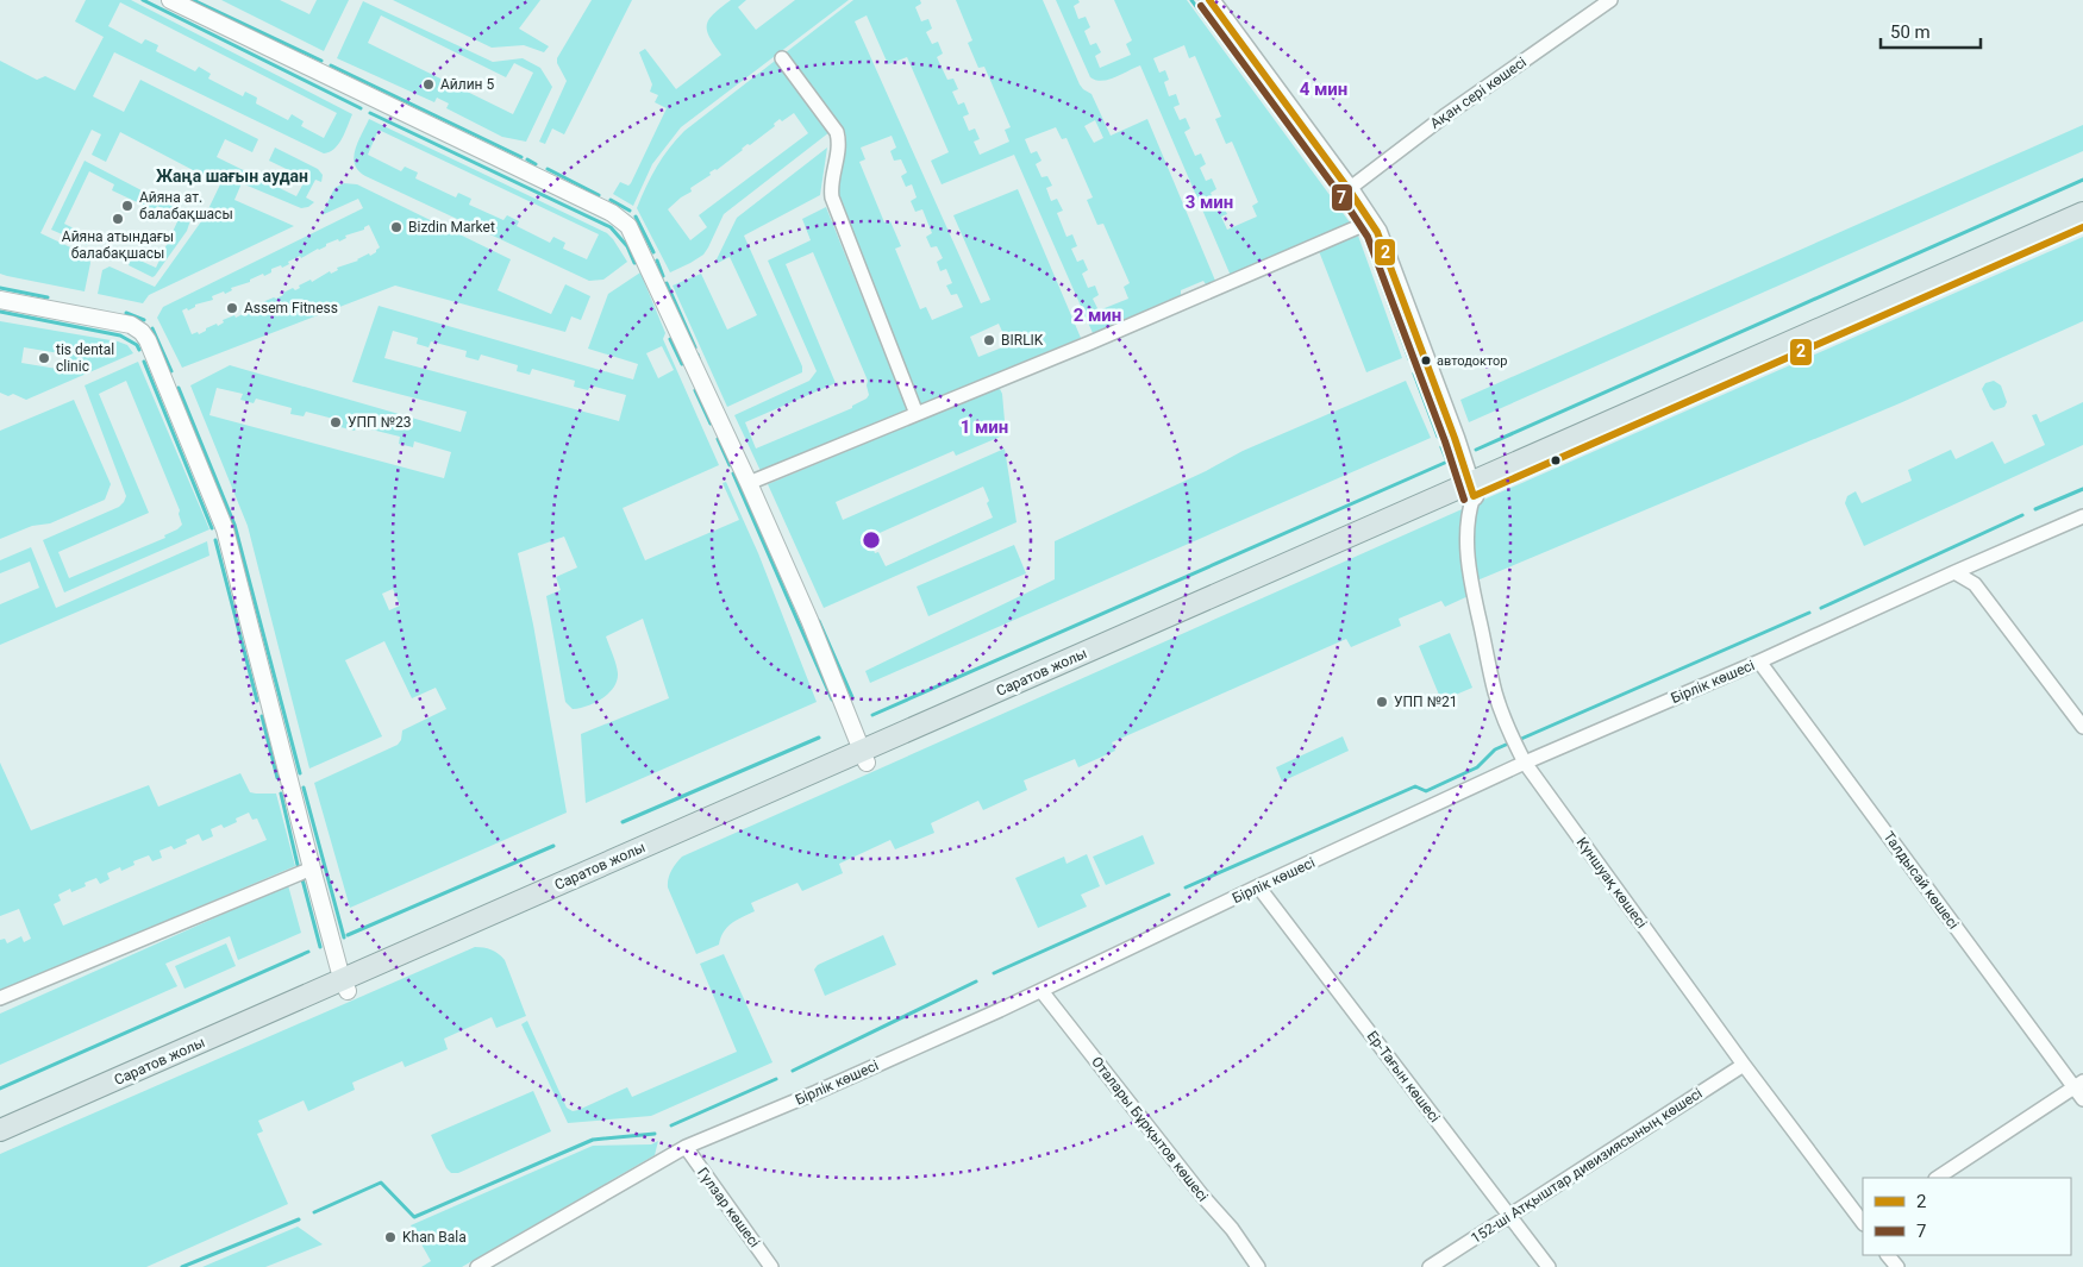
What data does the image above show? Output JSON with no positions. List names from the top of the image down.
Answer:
{
  "streets": {
    "main road": ["Саратов жолы"],
    "street": [
      "Ақан сері көшесі",
      "Бірлік көшесі",
      "Талдысай көшесі",
      "Күншуақ көшесі",
      "Ер-Тағын көшесі",
      "Оталары Бұрқытов көшесі",
      "152-ші Атқыштар дивизиясының көшесі",
      "Гүлзар көшесі"
    ]
  },
  "crossings": [
    ["Саратов жолы", "Күншуақ көшесі"],
    ["Бірлік көшесі", "Талдысай көшесі"],
    ["Бірлік көшесі", "Күншуақ көшесі"],
    ["Бірлік көшесі", "Ер-Тағын көшесі"],
    ["Бірлік көшесі", "Оталары Бұрқытов көшесі"],
    ["Бірлік көшесі", "Гүлзар көшесі"],
    ["Күншуақ көшесі", "152-ші Атқыштар дивизиясының көшесі"],
    ["Ер-Тағын көшесі", "152-ші Атқыштар дивизиясының көшесі"]
  ],
  "districts": ["Жаңа шағын аудан"],
  "places": [
    "Айлин 5",
    "Айяна ат. балабақшасы",
    "Айяна атындағы балабақшасы",
    "Bizdin Market",
    "Assem Fitness",
    "BIRLIK",
    "tis dental clinic",
    "автодоктор",
    "УПП №23",
    "УПП №21",
    "Khan Bala"
  ],
  "lines": ["transit line 2", "transit line 7"],
  "legend": ["2", "7"],
  "scale_bar": "50 m",
  "rings": [
    "4 мин",
    "3 мин",
    "2 мин",
    "1 мин"
  ]
}
